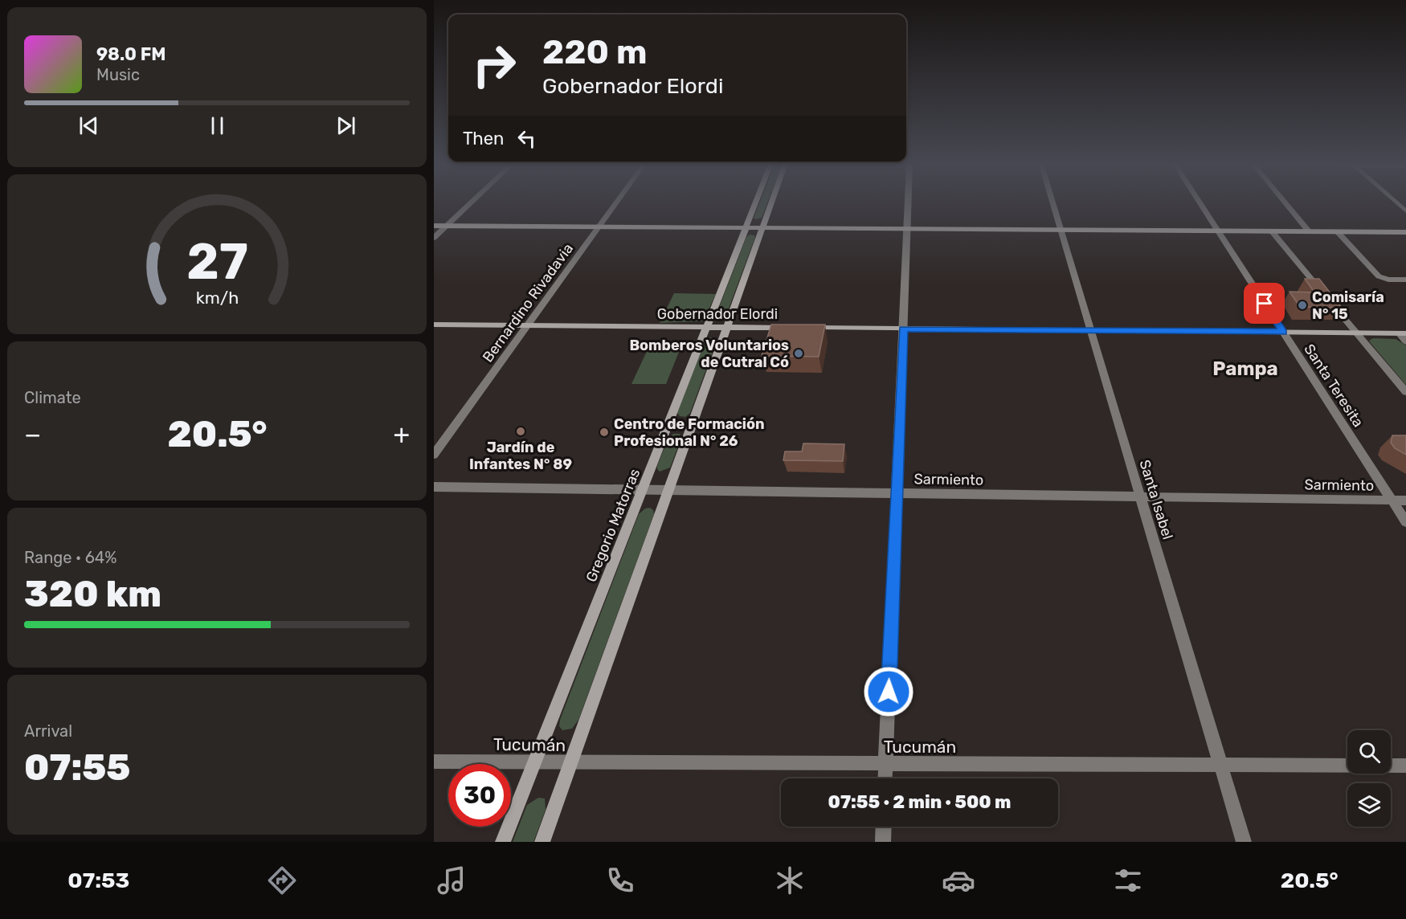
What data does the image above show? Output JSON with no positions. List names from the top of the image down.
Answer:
{
  "streets": {
    "street": [
      "Bernardino Rivadavia",
      "Gobernador Elordi",
      "Santa Teresita",
      "Sarmiento",
      "Santa Isabel",
      "Gregorio Matorras",
      "Tucumán"
    ]
  },
  "crossings": [
    ["Bernardino Rivadavia", "Gobernador Elordi"],
    ["Gobernador Elordi", "Gregorio Matorras"],
    ["Santa Teresita", "Sarmiento"],
    ["Sarmiento", "Santa Isabel"],
    ["Sarmiento", "Gregorio Matorras"],
    ["Santa Isabel", "Tucumán"],
    ["Gregorio Matorras", "Tucumán"]
  ],
  "districts": ["Pampa"],
  "places": [
    "Comisaría N° 15",
    "Bomberos Voluntarios de Cutral Có",
    "Jardín de Infantes N° 89",
    "Centro de Formación Profesional N° 26"
  ],
  "page": {
    "turn": ["220 m", "Gobernador Elordi"],
    "song": ["98.0 FM", "Music"],
    "then": "Then",
    "tile": [
      "Climate",
      ["Range · 64%", "320 km"],
      ["Arrival", "07:55"]
    ],
    "heat": ["−", "20.5°", "+"],
    "limit": "30",
    "trip": "07:55 · 2 min · 500 m",
    "tabs": ["07:53", "20.5°"],
    "gauge": ["27", "km/h"]
  }
}
